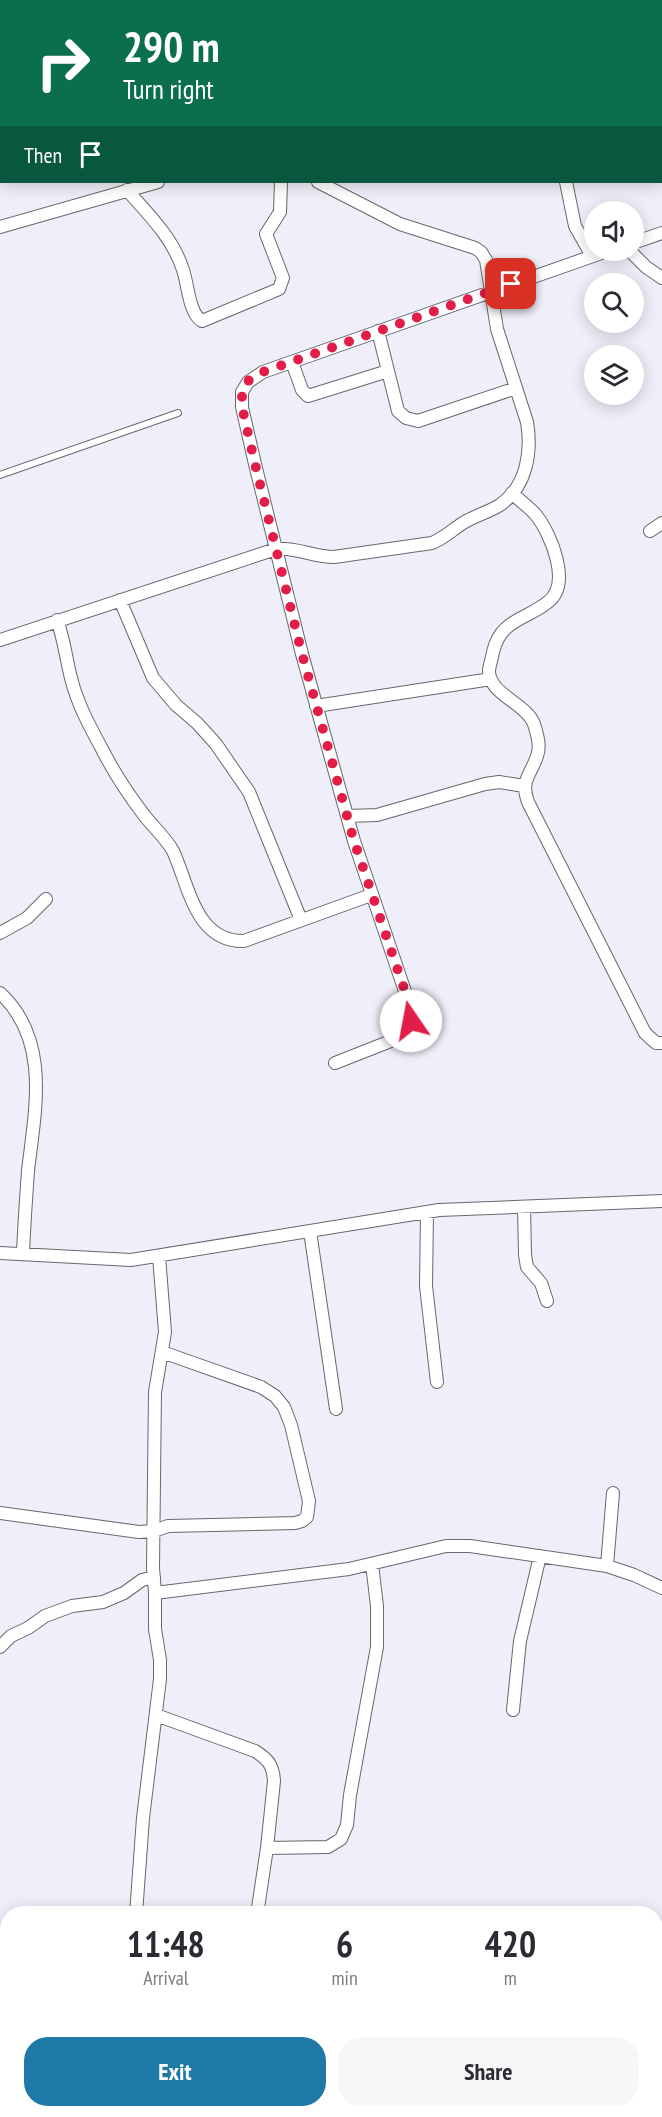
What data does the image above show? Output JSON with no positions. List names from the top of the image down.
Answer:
{
  "page": {
    "turn": ["290 m", "Turn right"],
    "then": "Then",
    "eta": [
      "11:48",
      "Arrival",
      "6",
      "min",
      "420",
      "m"
    ],
    "buttons": ["Exit", "Share"]
  }
}
